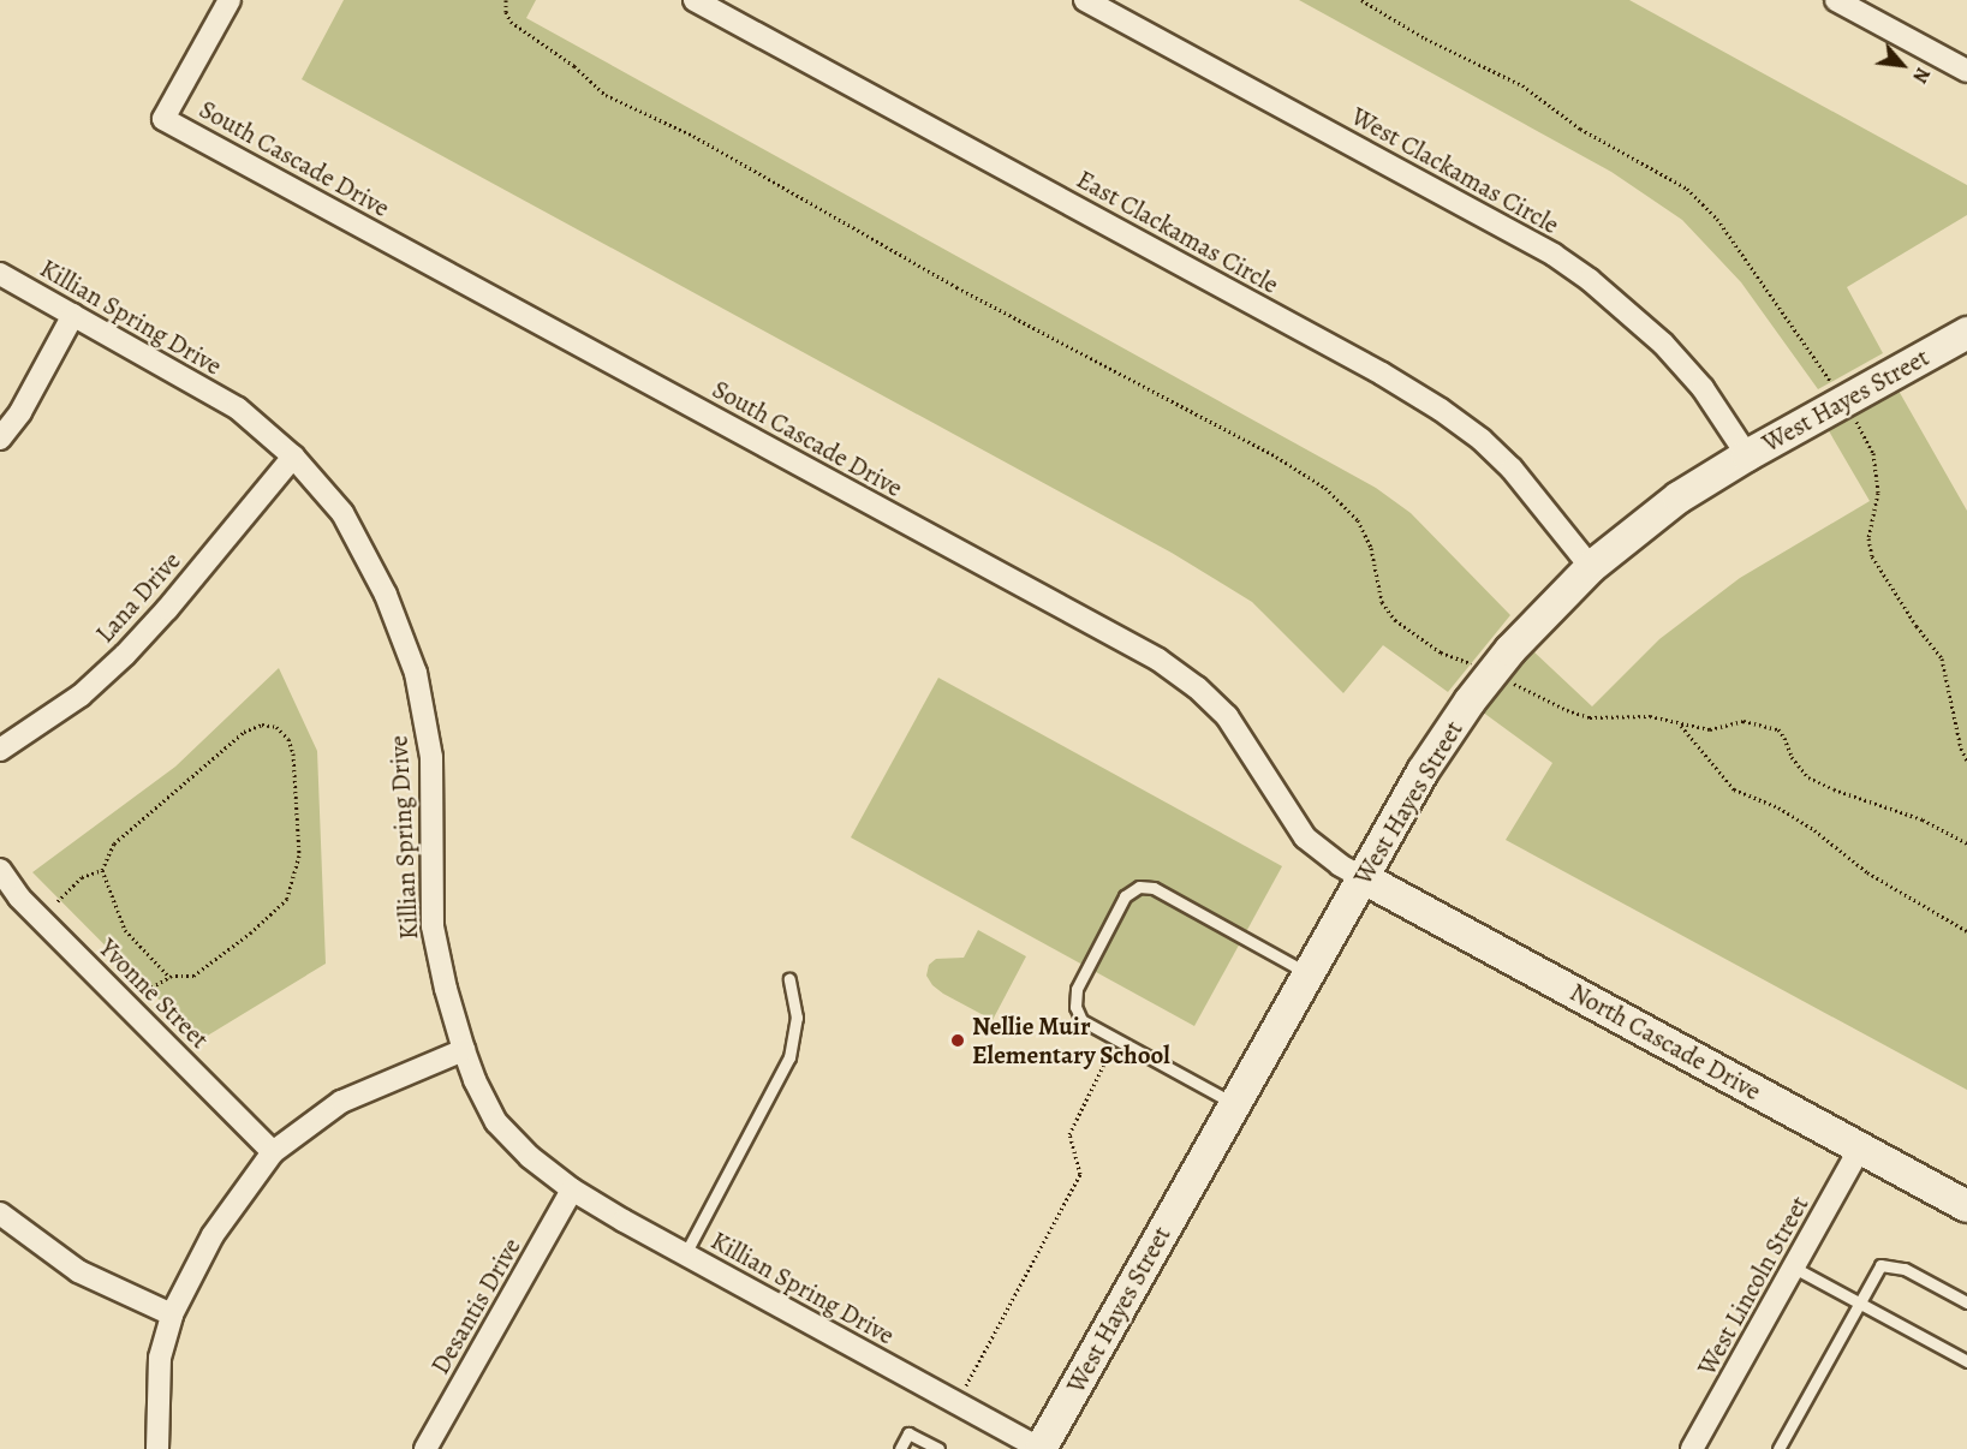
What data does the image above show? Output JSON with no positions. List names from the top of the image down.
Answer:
{
  "streets": {
    "street": [
      "South Cascade Drive",
      "West Clackamas Circle",
      "East Clackamas Circle",
      "Killian Spring Drive",
      "West Hayes Street",
      "Lana Drive",
      "Yvonne Street",
      "North Cascade Drive",
      "West Lincoln Street",
      "Desantis Drive"
    ]
  },
  "crossings": [
    ["South Cascade Drive", "West Hayes Street"],
    ["South Cascade Drive", "North Cascade Drive"],
    ["West Clackamas Circle", "West Hayes Street"],
    ["East Clackamas Circle", "West Hayes Street"],
    ["Killian Spring Drive", "West Hayes Street"],
    ["Killian Spring Drive", "Lana Drive"],
    ["Killian Spring Drive", "Desantis Drive"],
    ["West Hayes Street", "North Cascade Drive"],
    ["North Cascade Drive", "West Lincoln Street"]
  ],
  "places": ["Nellie Muir Elementary School"],
  "north": "bottom right"
}
